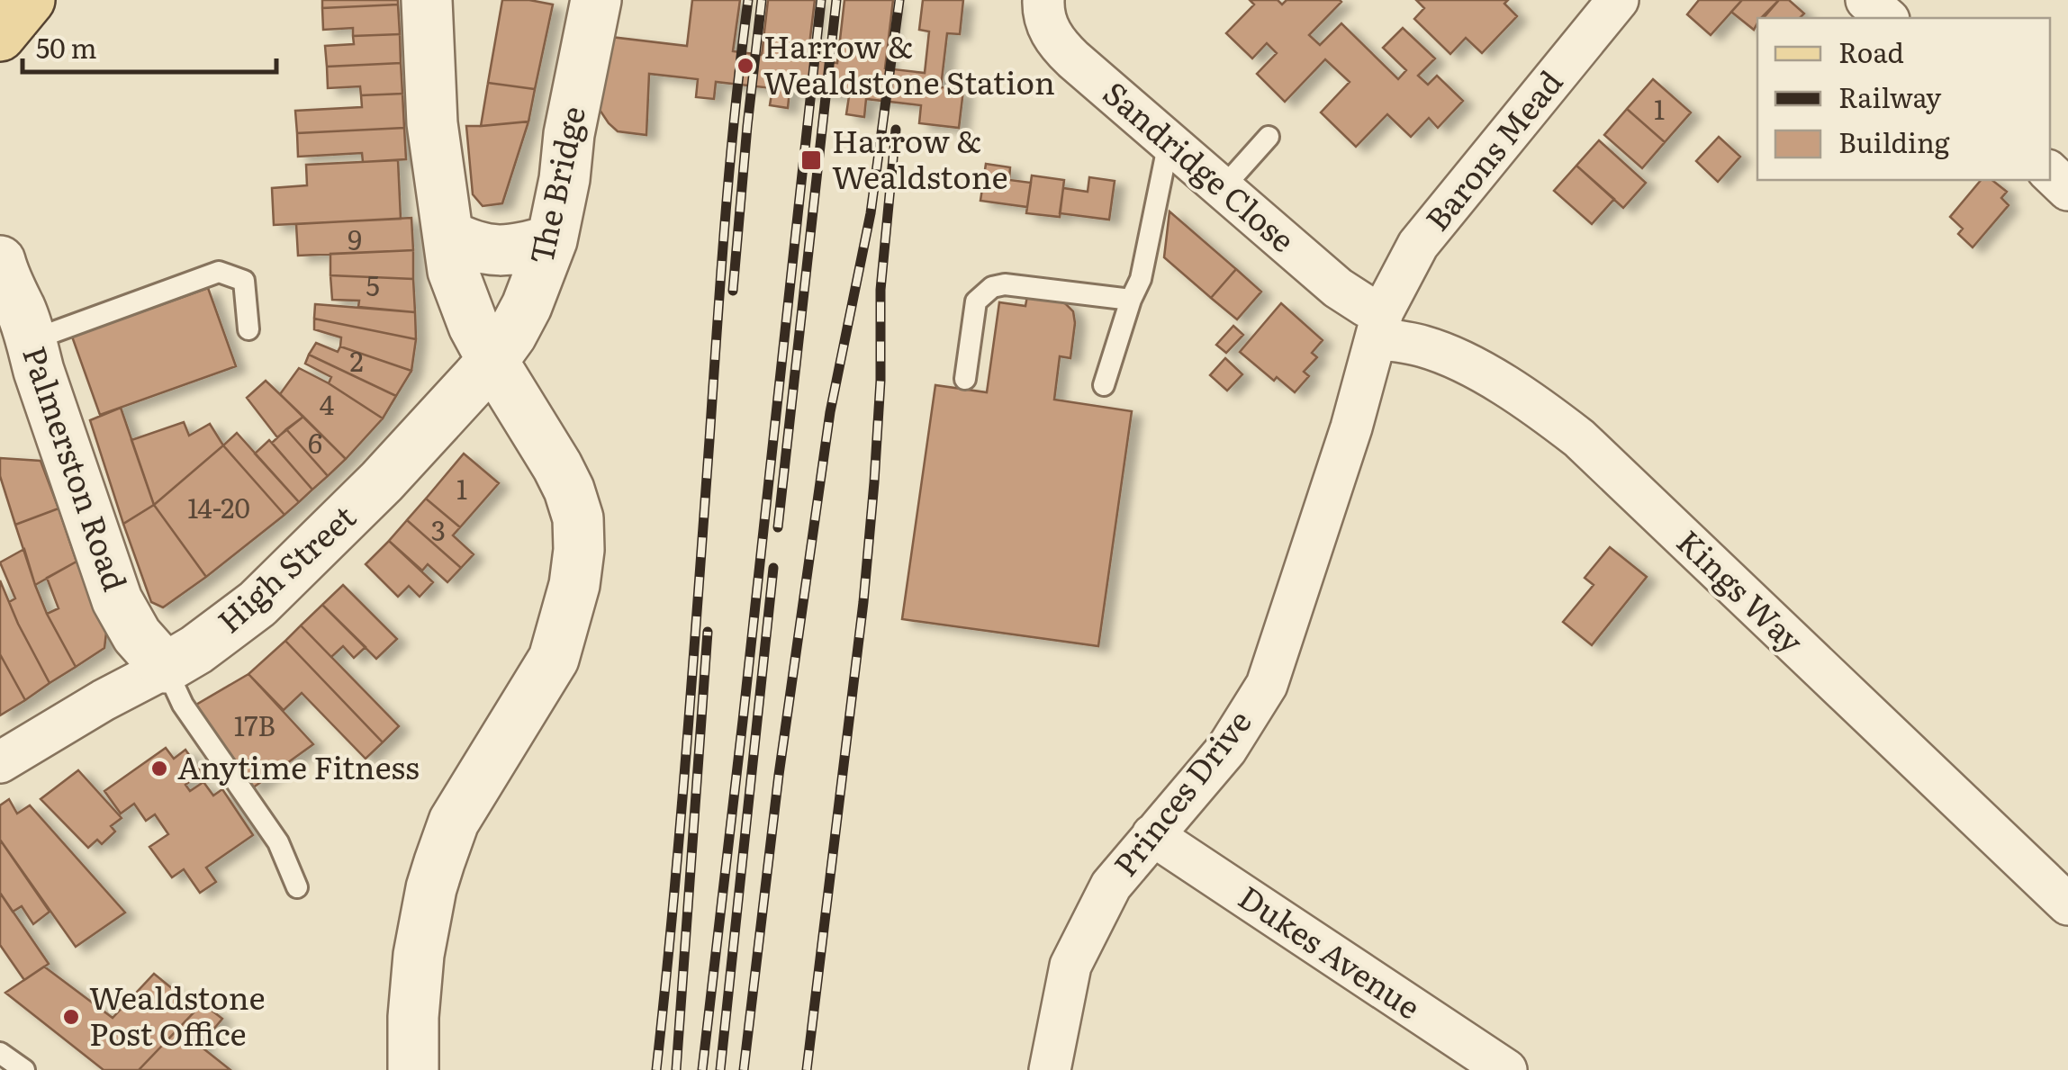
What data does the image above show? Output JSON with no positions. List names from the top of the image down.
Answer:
{
  "streets": {
    "street": [
      "Barons Mead",
      "Sandridge Close",
      "The Bridge",
      "Palmerston Road",
      "High Street",
      "Kings Way",
      "Princes Drive",
      "Dukes Avenue"
    ]
  },
  "crossings": [
    ["Barons Mead", "Sandridge Close"],
    ["Barons Mead", "Kings Way"],
    ["Barons Mead", "Princes Drive"],
    ["Sandridge Close", "Kings Way"],
    ["Sandridge Close", "Princes Drive"],
    ["The Bridge", "High Street"],
    ["Palmerston Road", "High Street"],
    ["Kings Way", "Princes Drive"],
    ["Princes Drive", "Dukes Avenue"]
  ],
  "places": {
    "other": ["Harrow & Wealdstone Station", "Anytime Fitness", "Wealdstone Post Office"],
    "transit": ["Harrow & Wealdstone"]
  },
  "house_numbers": [
    "1",
    "9",
    "5",
    "2",
    "4",
    "6",
    "1",
    "14-20",
    "3",
    "17B"
  ],
  "legend": ["Road", "Railway", "Building"],
  "scale_bar": "50 m"
}
